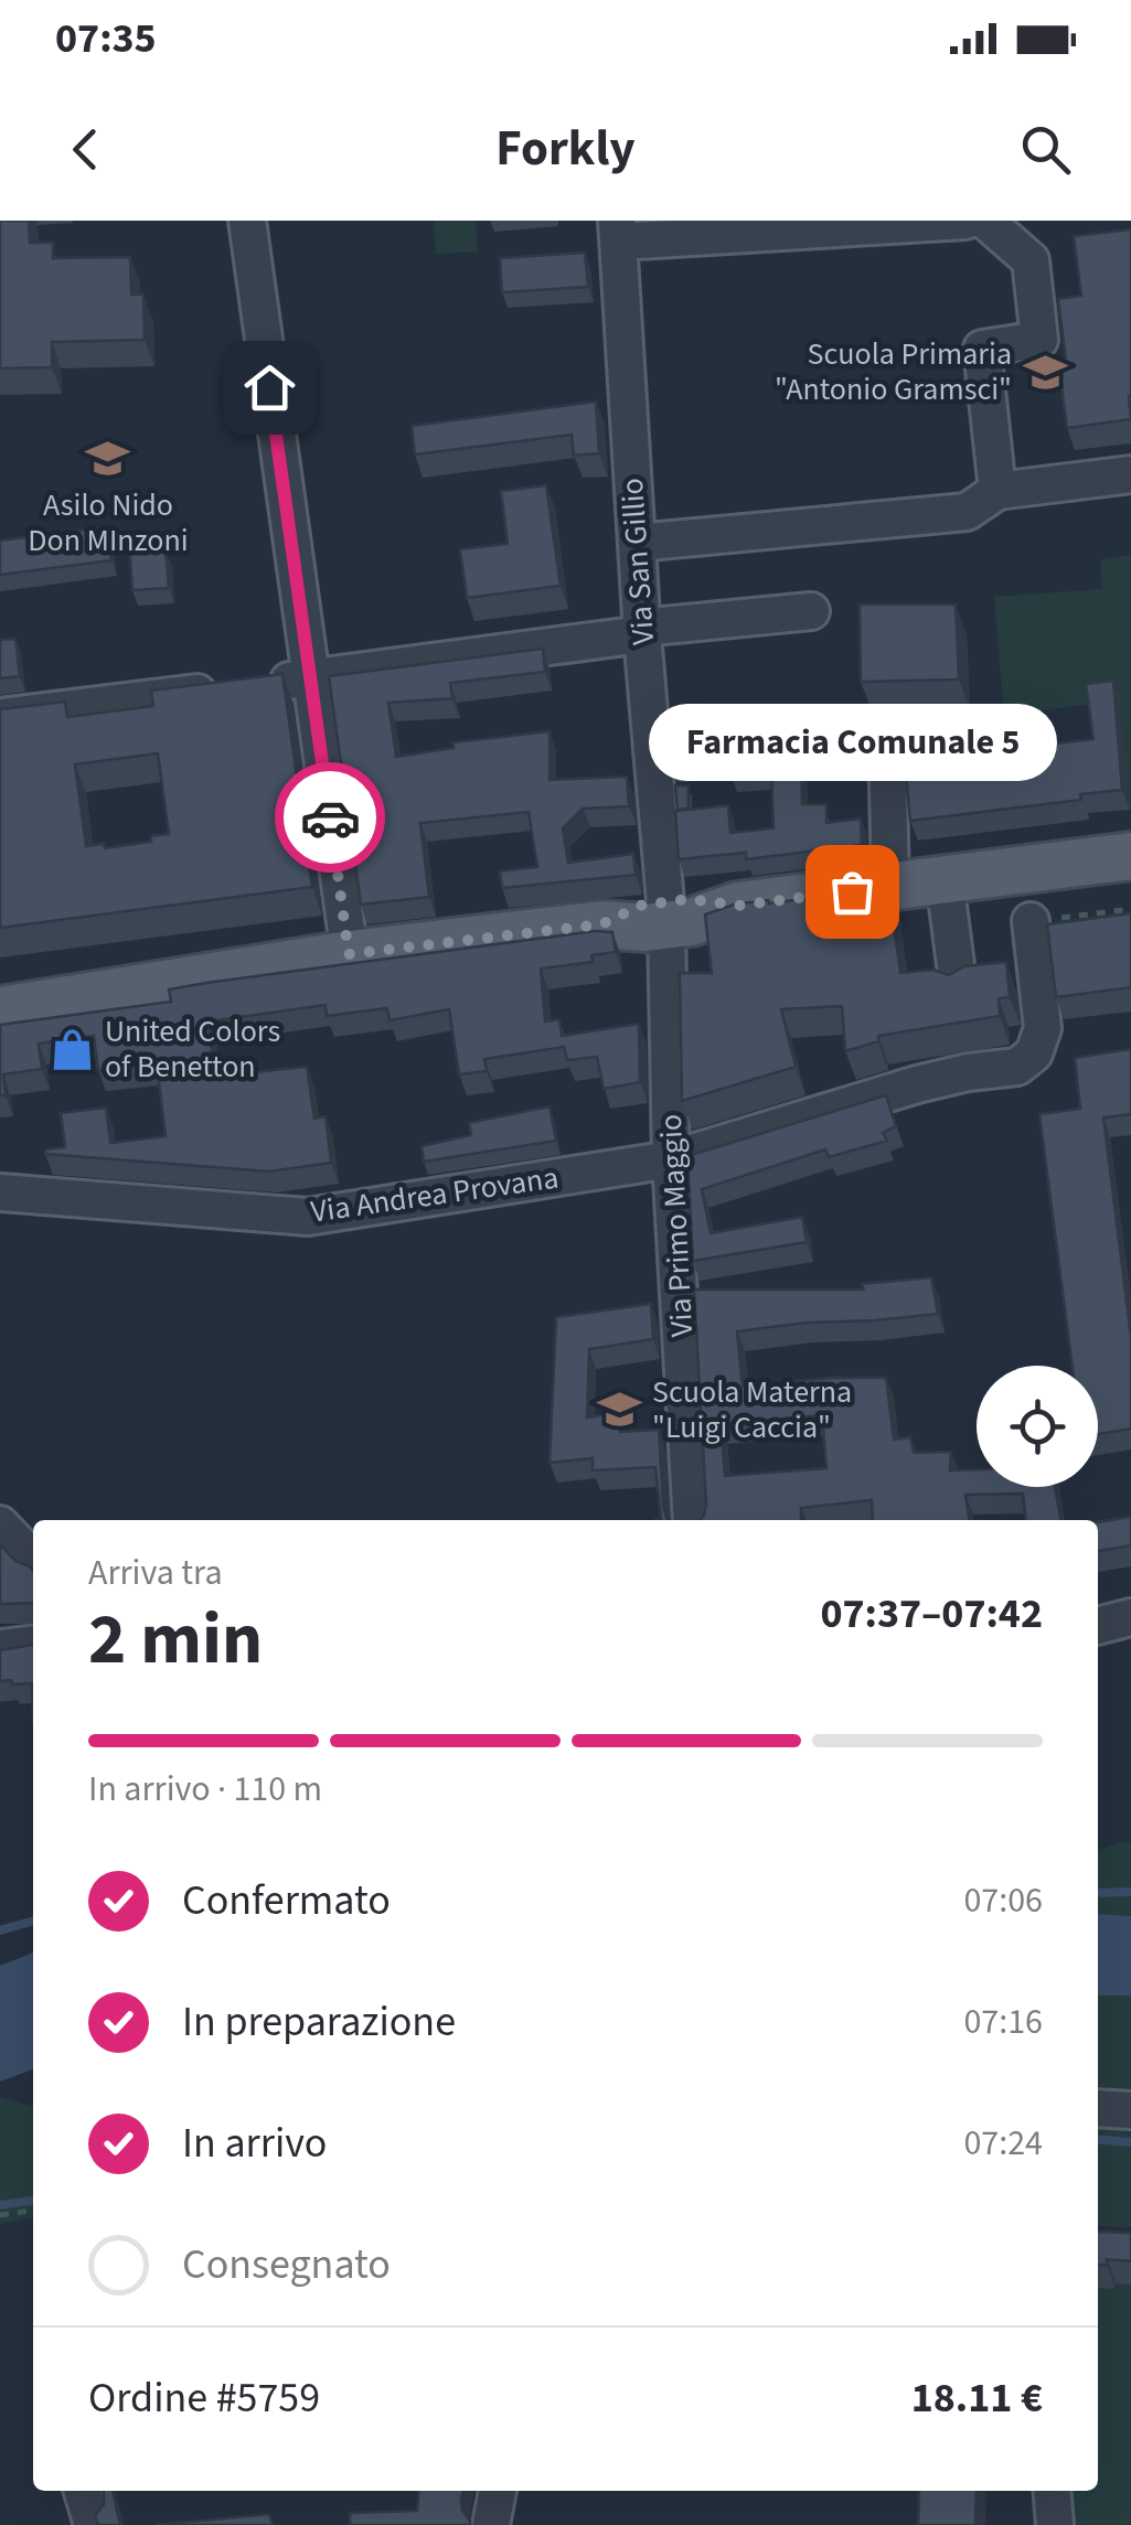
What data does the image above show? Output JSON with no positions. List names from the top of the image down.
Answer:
{
  "streets": {
    "street": ["Via San Gillio", "Via Andrea Provana", "Via Primo Maggio"]
  },
  "crossings": [
    ["Via San Gillio", "Via Primo Maggio"],
    ["Via Andrea Provana", "Via Primo Maggio"]
  ],
  "places": {
    "school or university": ["Scuola Primaria \"Antonio Gramsci\"", "Asilo Nido Don MInzoni", "Scuola Materna \"Luigi Caccia\""],
    "other": ["Farmacia Comunale 5"],
    "shop": ["United Colors of Benetton"]
  },
  "page": {
    "status": "07:35",
    "header": "Forkly",
    "bubble": "Farmacia Comunale 5",
    "heading": ["2 min", "Arriva tra", "07:37–07:42"],
    "panel": ["Ordine #5759", "18.11 €"],
    "bar": "In arrivo · 110 m",
    "list": [
      ["Confermato", "07:06"],
      ["In preparazione", "07:16"],
      ["In arrivo", "07:24"],
      "Consegnato"
    ]
  }
}
